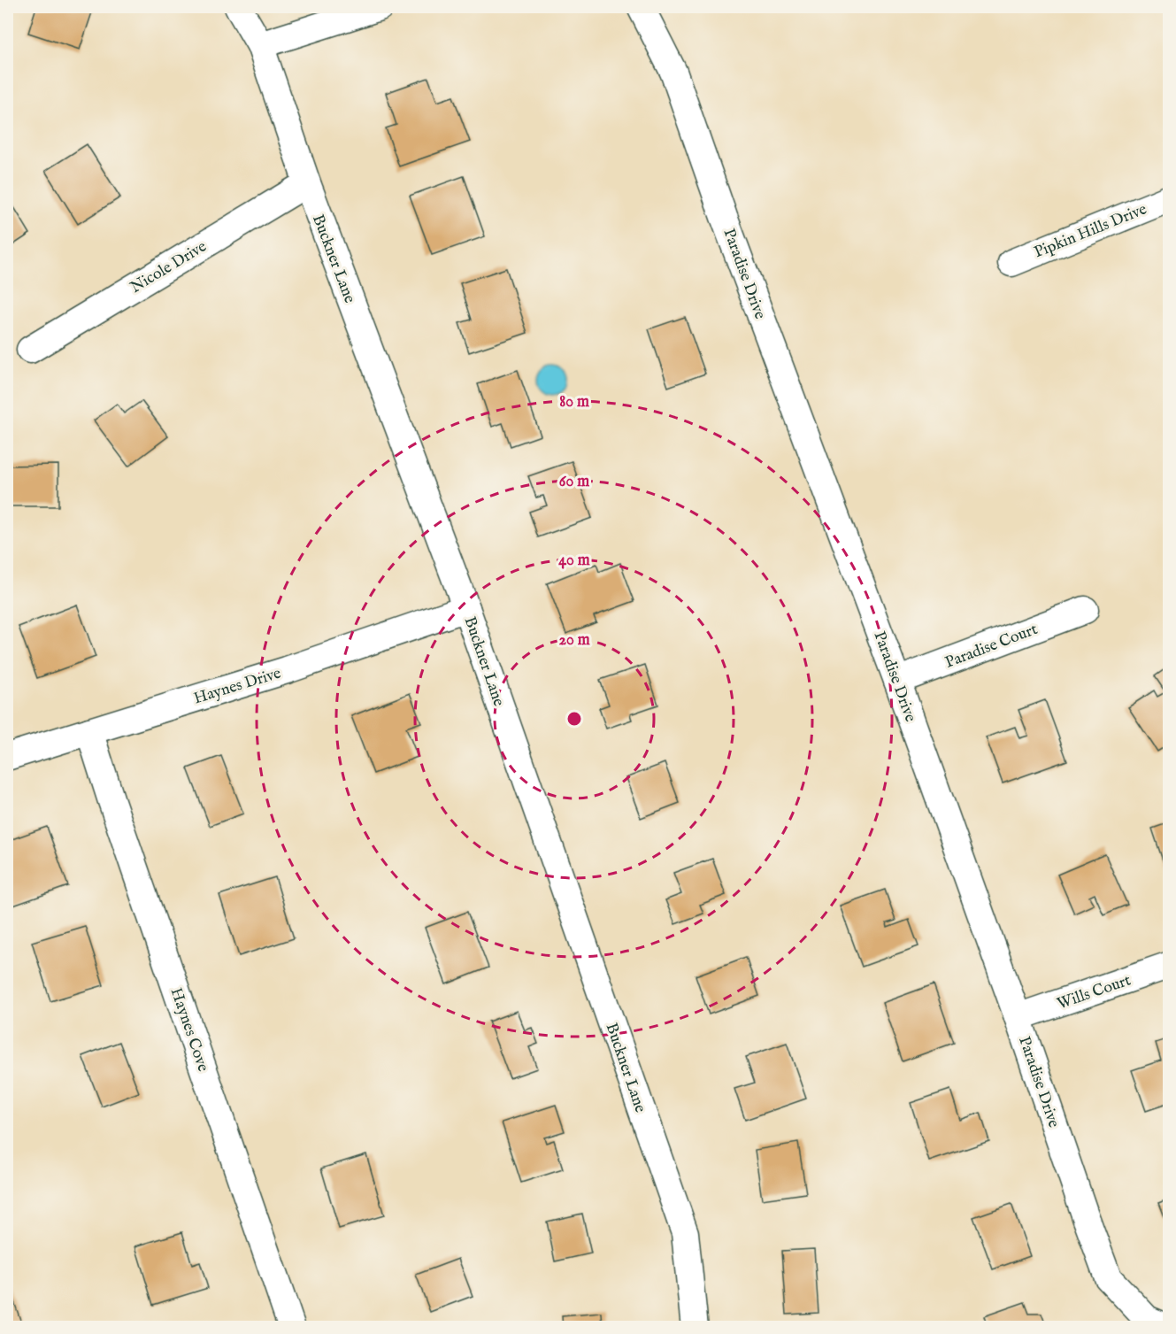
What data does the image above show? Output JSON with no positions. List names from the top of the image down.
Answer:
{
  "streets": {
    "street": [
      "Pipkin Hills Drive",
      "Buckner Lane",
      "Nicole Drive",
      "Paradise Drive",
      "Paradise Court",
      "Haynes Drive",
      "Wills Court",
      "Haynes Cove"
    ]
  },
  "crossings": [
    ["Buckner Lane", "Nicole Drive"],
    ["Buckner Lane", "Haynes Drive"],
    ["Paradise Drive", "Paradise Court"],
    ["Paradise Drive", "Wills Court"],
    ["Haynes Drive", "Haynes Cove"]
  ],
  "rings": [
    "80 m",
    "60 m",
    "40 m",
    "20 m"
  ]
}
